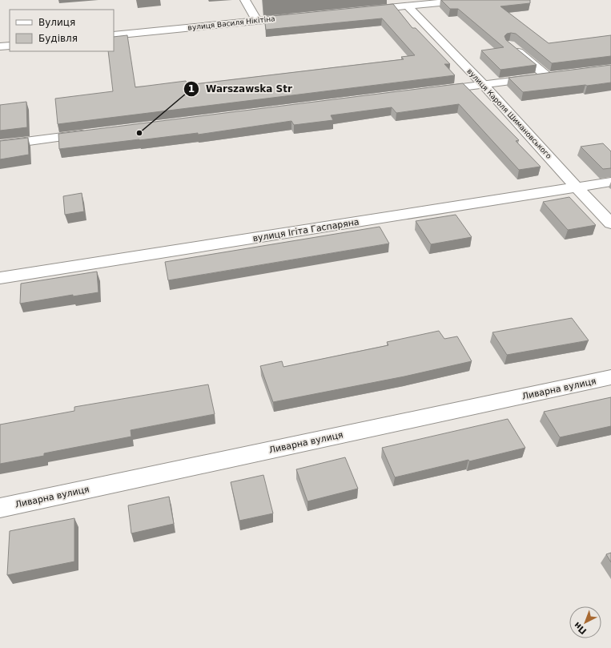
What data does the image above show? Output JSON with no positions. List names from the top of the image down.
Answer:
{
  "streets": {
    "street": [
      "вулиця Василя Нікітіна",
      "вулиця Кароля Шимановського",
      "вулиця Ігіта Гаспаряна",
      "Ливарна вулиця"
    ]
  },
  "crossings": [
    ["вулиця Кароля Шимановського", "вулиця Ігіта Гаспаряна"]
  ],
  "places": ["Warszawska Str"],
  "legend": ["Вулиця", "Будівля"],
  "north": "bottom left"
}
